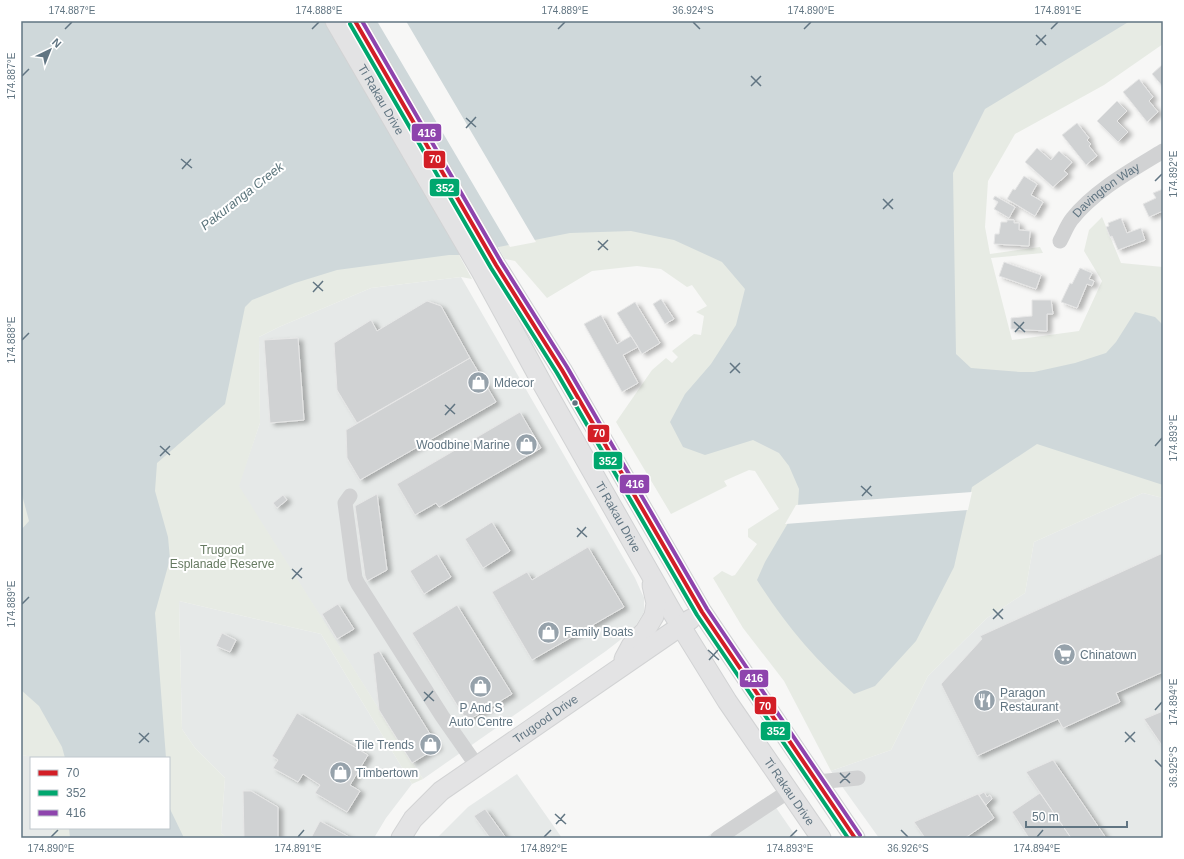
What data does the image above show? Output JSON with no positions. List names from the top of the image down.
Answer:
{
  "streets": {
    "main road": ["Ti Rakau Drive", "Trugood Drive"],
    "street": ["Davington Way"]
  },
  "crossings": [
    ["Ti Rakau Drive", "Trugood Drive"]
  ],
  "water": ["Pakuranga Creek"],
  "parks": ["Trugood Esplanade Reserve"],
  "places": {
    "shop": [
      "Mdecor",
      "Woodbine Marine",
      "Family Boats",
      "P And S Auto Centre",
      "Tile Trends",
      "Timbertown"
    ],
    "supermarket": ["Chinatown"],
    "restaurant": ["Paragon Restaurant"]
  },
  "lines": ["transit line 70", "transit line 416", "transit line 352"],
  "legend": ["70", "352", "416"],
  "scale_bar": "50 m",
  "north": "top right",
  "coordinates": [
    "174.887°E",
    "174.888°E",
    "174.889°E",
    "36.924°S",
    "174.890°E",
    "174.891°E",
    "174.892°E",
    "174.893°E",
    "174.894°E",
    "36.925°S",
    "36.926°S"
  ]
}
